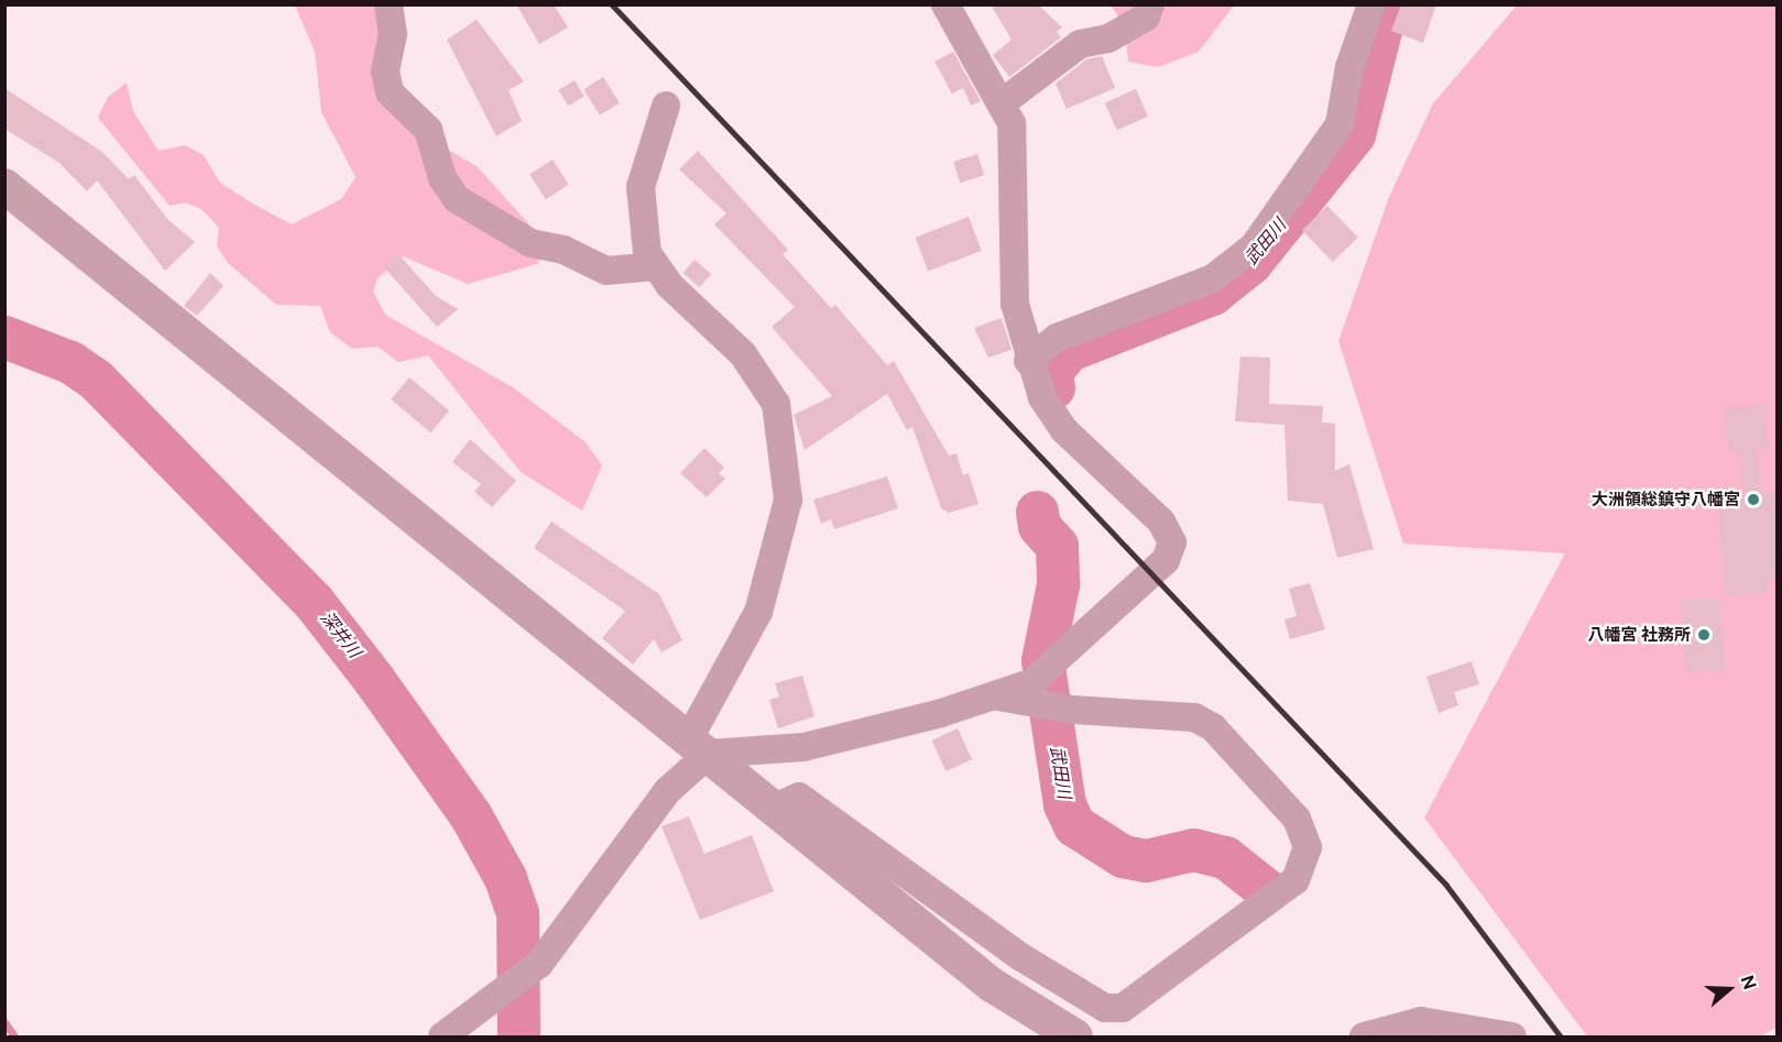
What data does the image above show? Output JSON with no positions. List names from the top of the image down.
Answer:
{
  "water": ["武田川", "深井川"],
  "places": ["大洲領総鎮守八幡宮", "八幡宮 社務所"],
  "north": "right"
}
